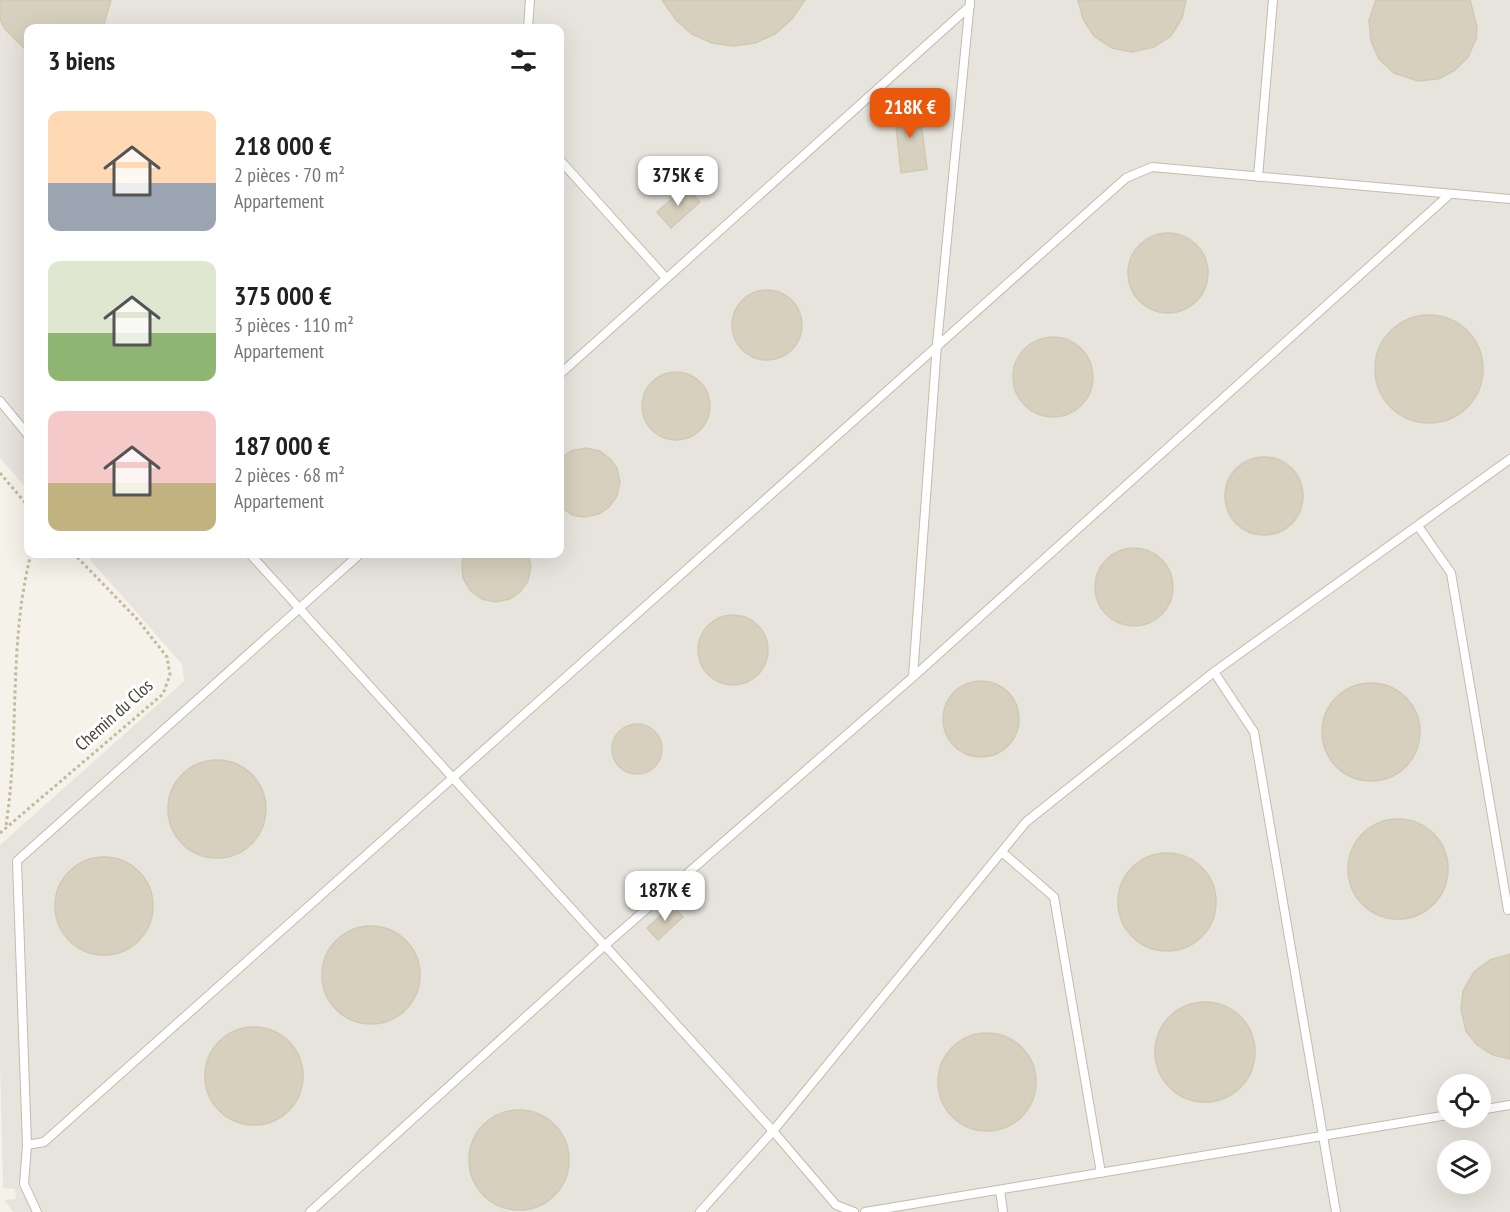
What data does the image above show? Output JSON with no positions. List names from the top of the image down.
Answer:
{
  "streets": {
    "path": ["Chemin du Clos"]
  },
  "page": {
    "heading": "3 biens",
    "price": ["218K €", "375K €", "187K €"],
    "list": [
      {
        "name": "218 000 €",
        "note": "2 pièces · 70 m² · Appartement"
      },
      {
        "name": "375 000 €",
        "note": "3 pièces · 110 m² · Appartement"
      },
      {
        "name": "187 000 €",
        "note": "2 pièces · 68 m² · Appartement"
      }
    ]
  }
}
